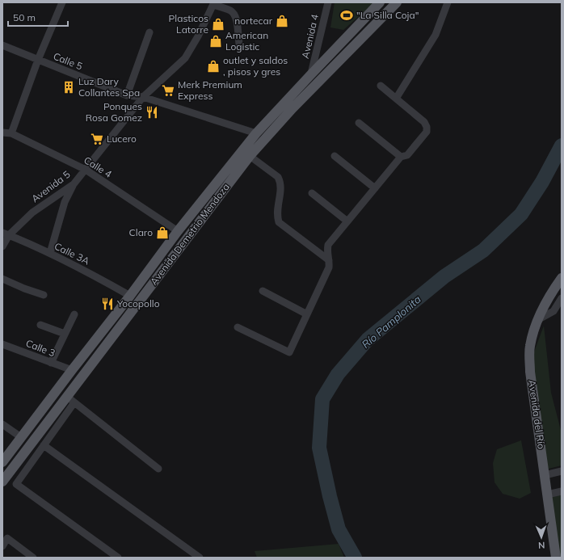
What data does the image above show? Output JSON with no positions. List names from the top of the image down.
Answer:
{
  "streets": {
    "main road": ["Avenida Demetrio Mendoza", "Avenida del Río"],
    "street": [
      "Avenida 4",
      "Calle 5",
      "Calle 4",
      "Avenida 5",
      "Calle 3A",
      "Calle 3"
    ]
  },
  "crossings": [
    ["Avenida 4", "Avenida Demetrio Mendoza"],
    ["Calle 5", "Avenida 5"],
    ["Calle 5", "Avenida Demetrio Mendoza"],
    ["Calle 4", "Avenida 5"],
    ["Calle 4", "Avenida Demetrio Mendoza"],
    ["Avenida 5", "Calle 3A"],
    ["Avenida Demetrio Mendoza", "Calle 3A"],
    ["Avenida Demetrio Mendoza", "Calle 3"]
  ],
  "water": ["Río Pamplonita"],
  "places": {
    "sports": ["\"La Silla Coja\""],
    "shop": [
      "nortecar",
      "Plasticos Latorre",
      "American Logistic",
      "outlet y saldos , pisos y gres",
      "Claro"
    ],
    "building": ["Luz Dary Collantes Spa"],
    "supermarket": ["Merk Premium Express", "Lucero"],
    "restaurant": ["Ponques Rosa Gomez", "Yocopollo"]
  },
  "scale_bar": "50 m",
  "north": "bottom"
}
